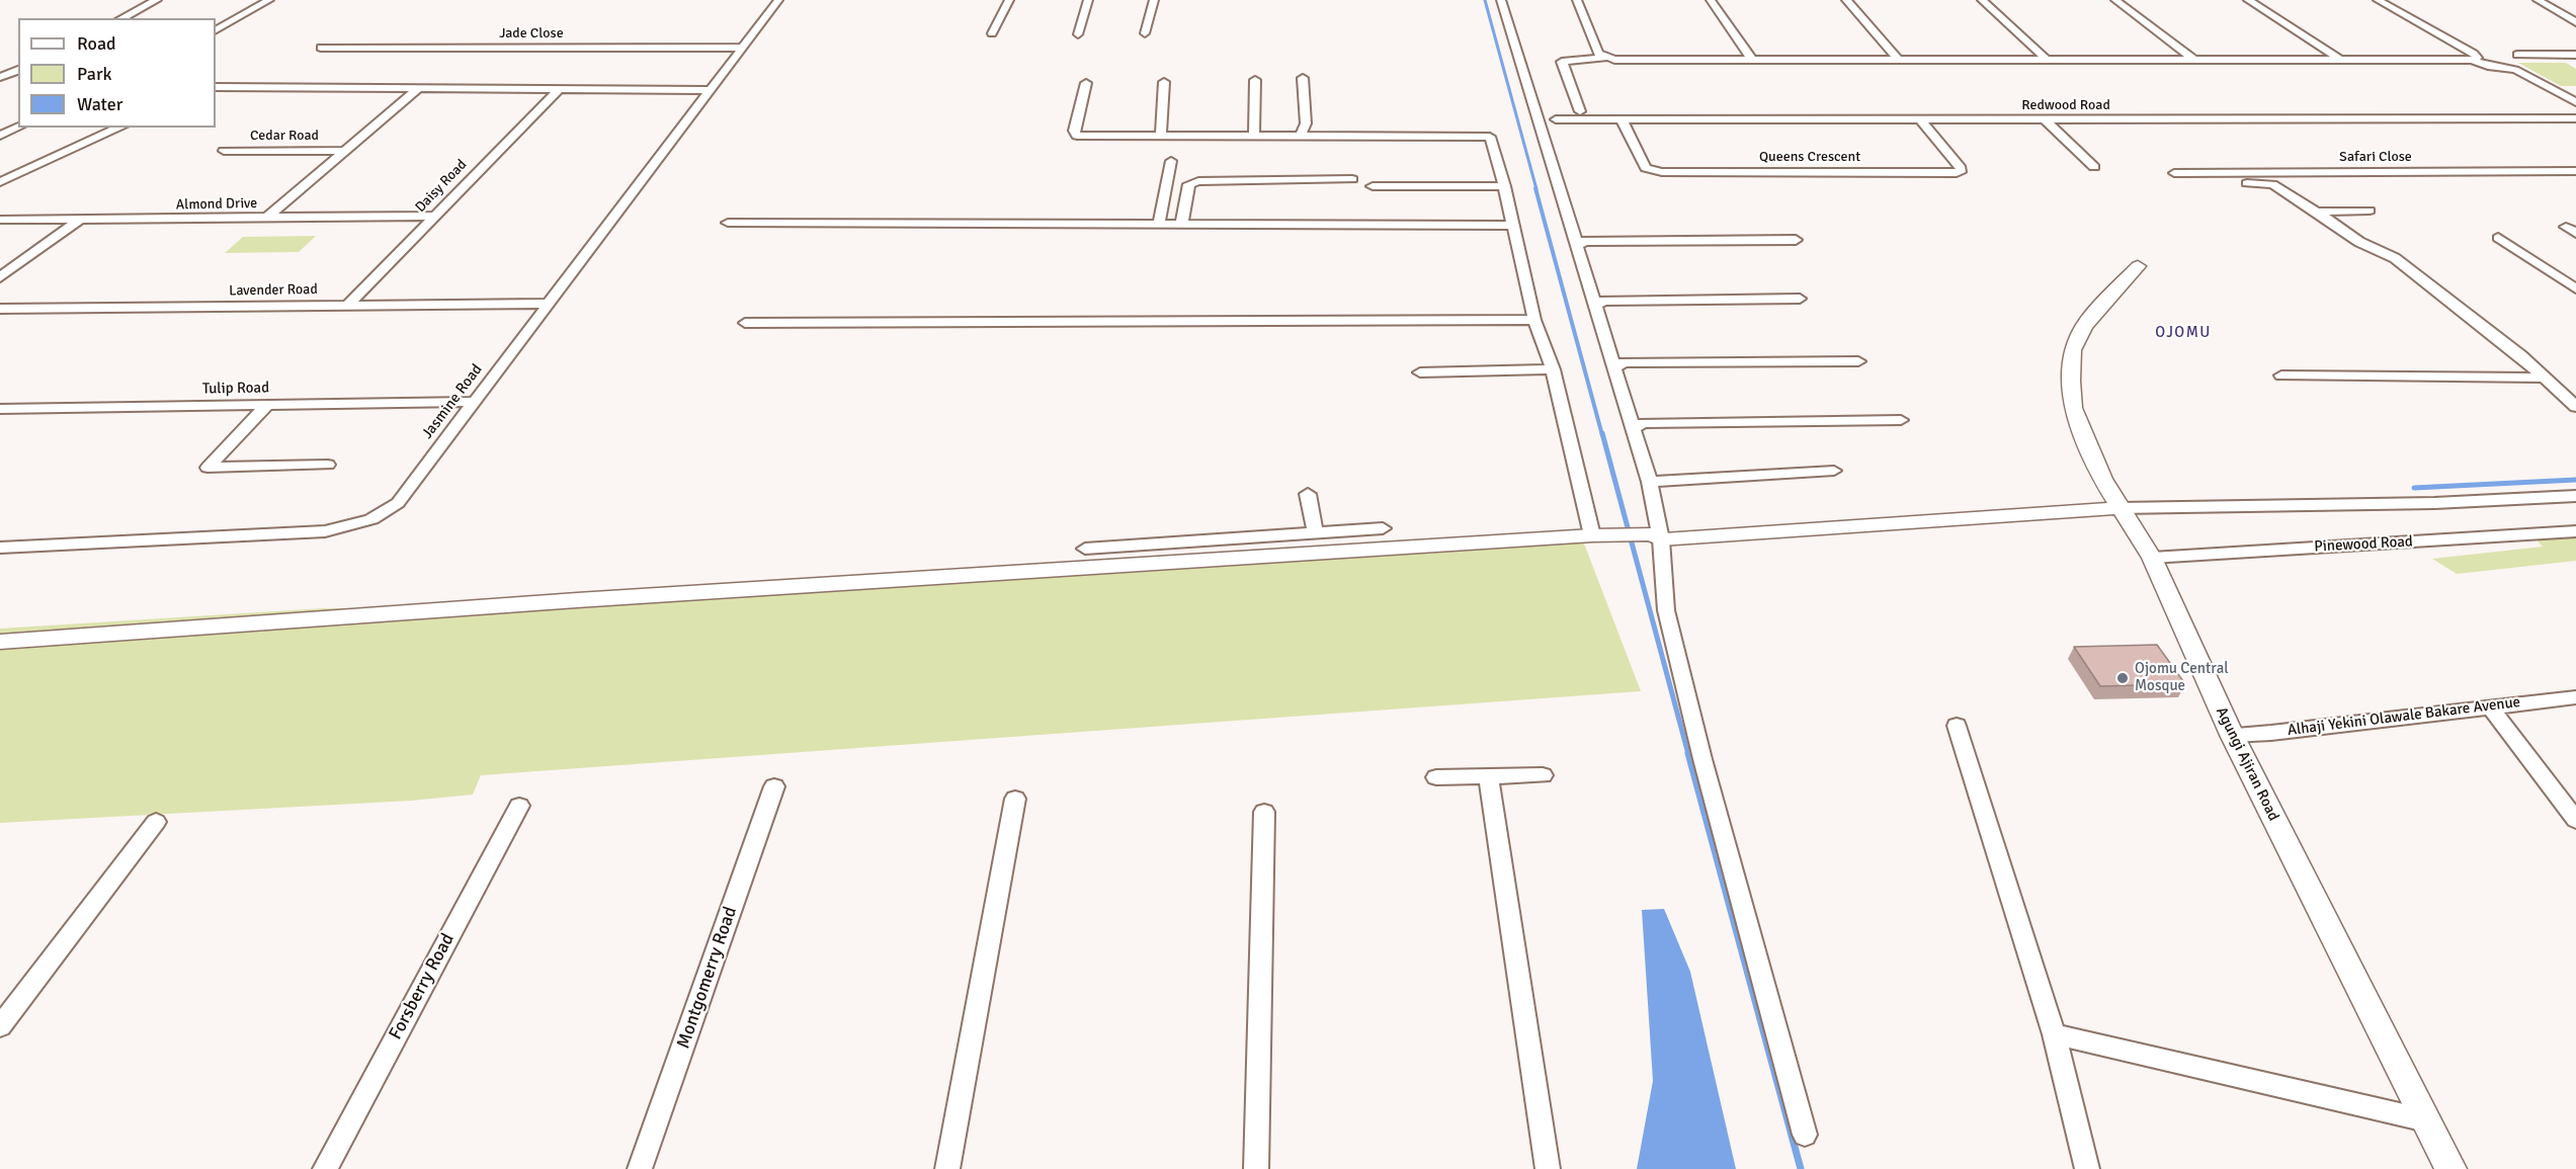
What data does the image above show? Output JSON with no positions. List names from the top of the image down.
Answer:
{
  "streets": {
    "street": [
      "Jade Close",
      "Redwood Road",
      "Cedar Road",
      "Queens Crescent",
      "Safari Close",
      "Daisy Road",
      "Almond Drive",
      "Lavender Road",
      "Tulip Road",
      "Jasmine Road",
      "Pinewood Road",
      "Alhaji Yekini Olawale Bakare Avenue",
      "Agungi Ajiran Road",
      "Montgomerry Road",
      "Forsberry Road"
    ]
  },
  "crossings": [
    ["Jade Close", "Jasmine Road"],
    ["Redwood Road", "Queens Crescent"],
    ["Daisy Road", "Almond Drive"],
    ["Daisy Road", "Lavender Road"],
    ["Lavender Road", "Jasmine Road"],
    ["Tulip Road", "Jasmine Road"],
    ["Pinewood Road", "Agungi Ajiran Road"],
    ["Alhaji Yekini Olawale Bakare Avenue", "Agungi Ajiran Road"]
  ],
  "districts": ["OJOMU"],
  "places": ["Ojomu Central Mosque"],
  "legend": ["Road", "Park", "Water"]
}
